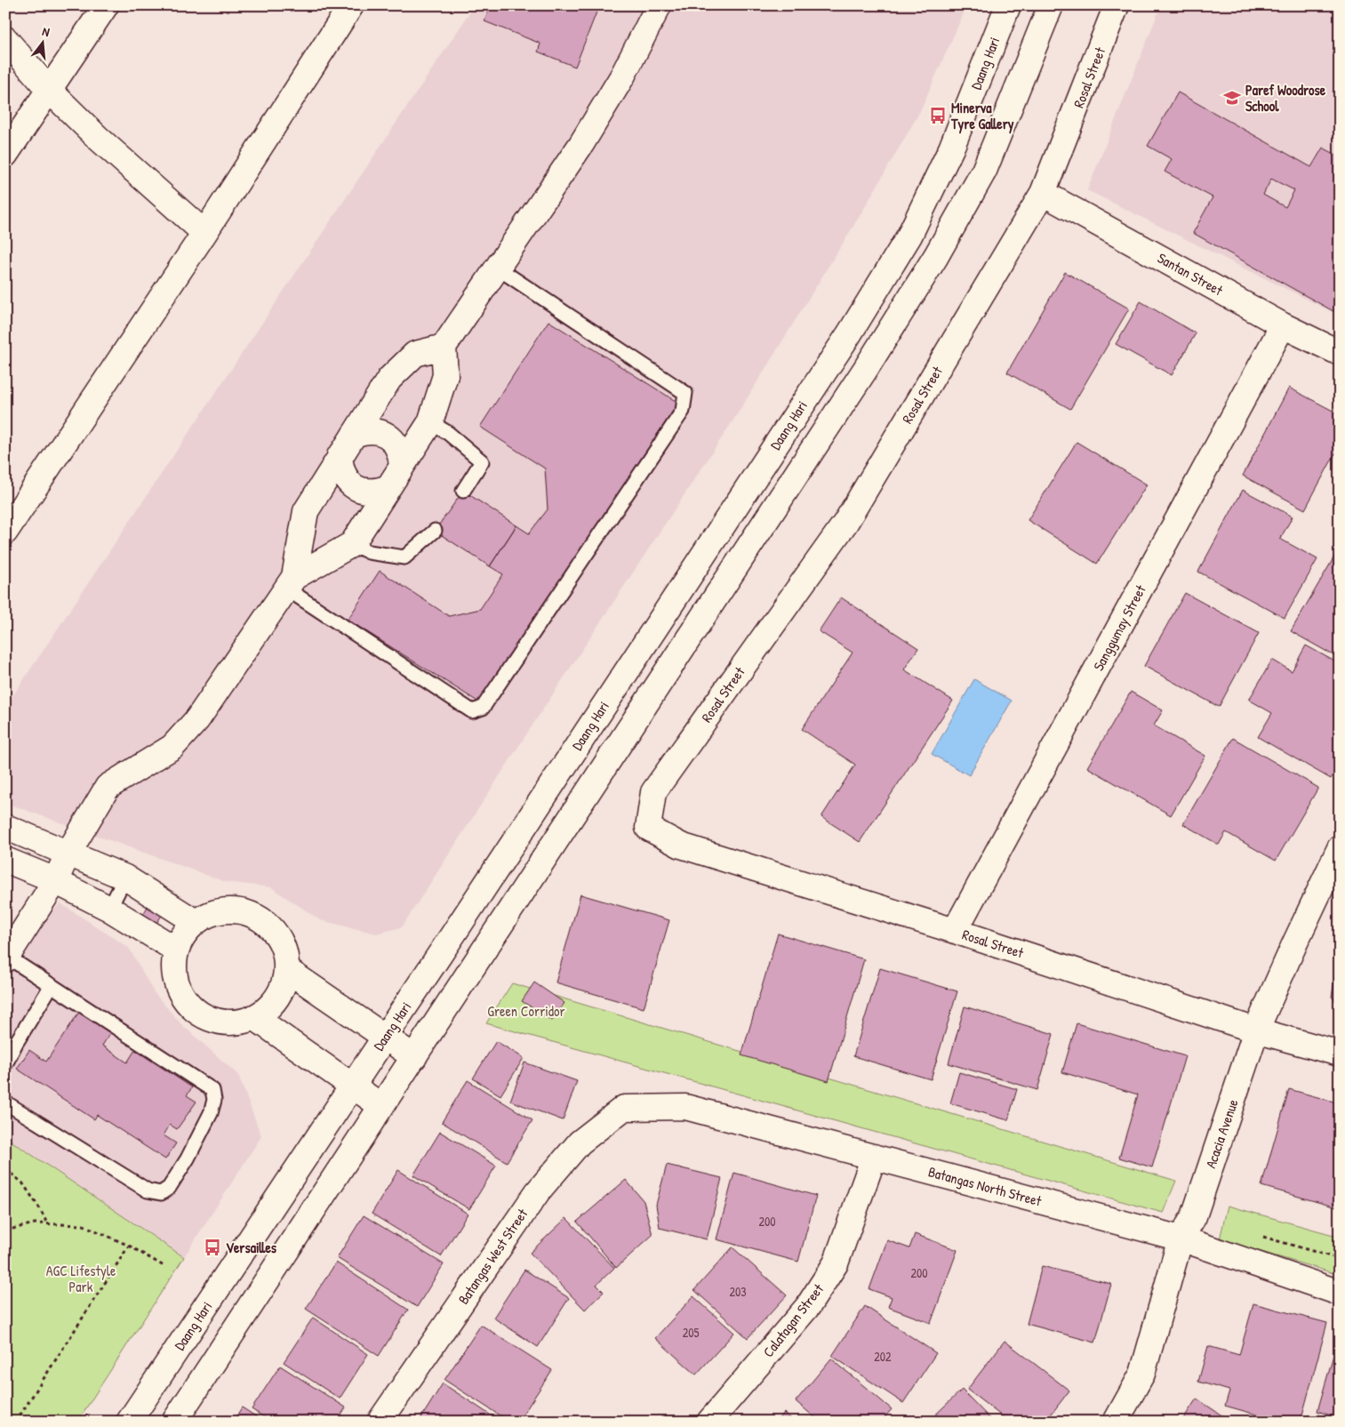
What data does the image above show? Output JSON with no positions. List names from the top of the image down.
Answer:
{
  "streets": {
    "street": [
      "Daang Hari",
      "Rosal Street",
      "Santan Street",
      "Sanggumay Street",
      "Acacia Avenue",
      "Batangas North Street",
      "Batangas West Street",
      "Calatagan Street"
    ]
  },
  "crossings": [
    ["Rosal Street", "Santan Street"],
    ["Rosal Street", "Sanggumay Street"],
    ["Rosal Street", "Acacia Avenue"],
    ["Santan Street", "Sanggumay Street"],
    ["Acacia Avenue", "Batangas North Street"],
    ["Batangas North Street", "Batangas West Street"],
    ["Batangas North Street", "Calatagan Street"]
  ],
  "parks": ["Green Corridor", "AGC Lifestyle Park"],
  "places": {
    "school or university": ["Paref Woodrose School"],
    "bus stop": ["Minerva Tyre Gallery", "Versailles"]
  },
  "house_numbers": [
    "200",
    "200",
    "203",
    "205",
    "202"
  ],
  "north": "top"
}
